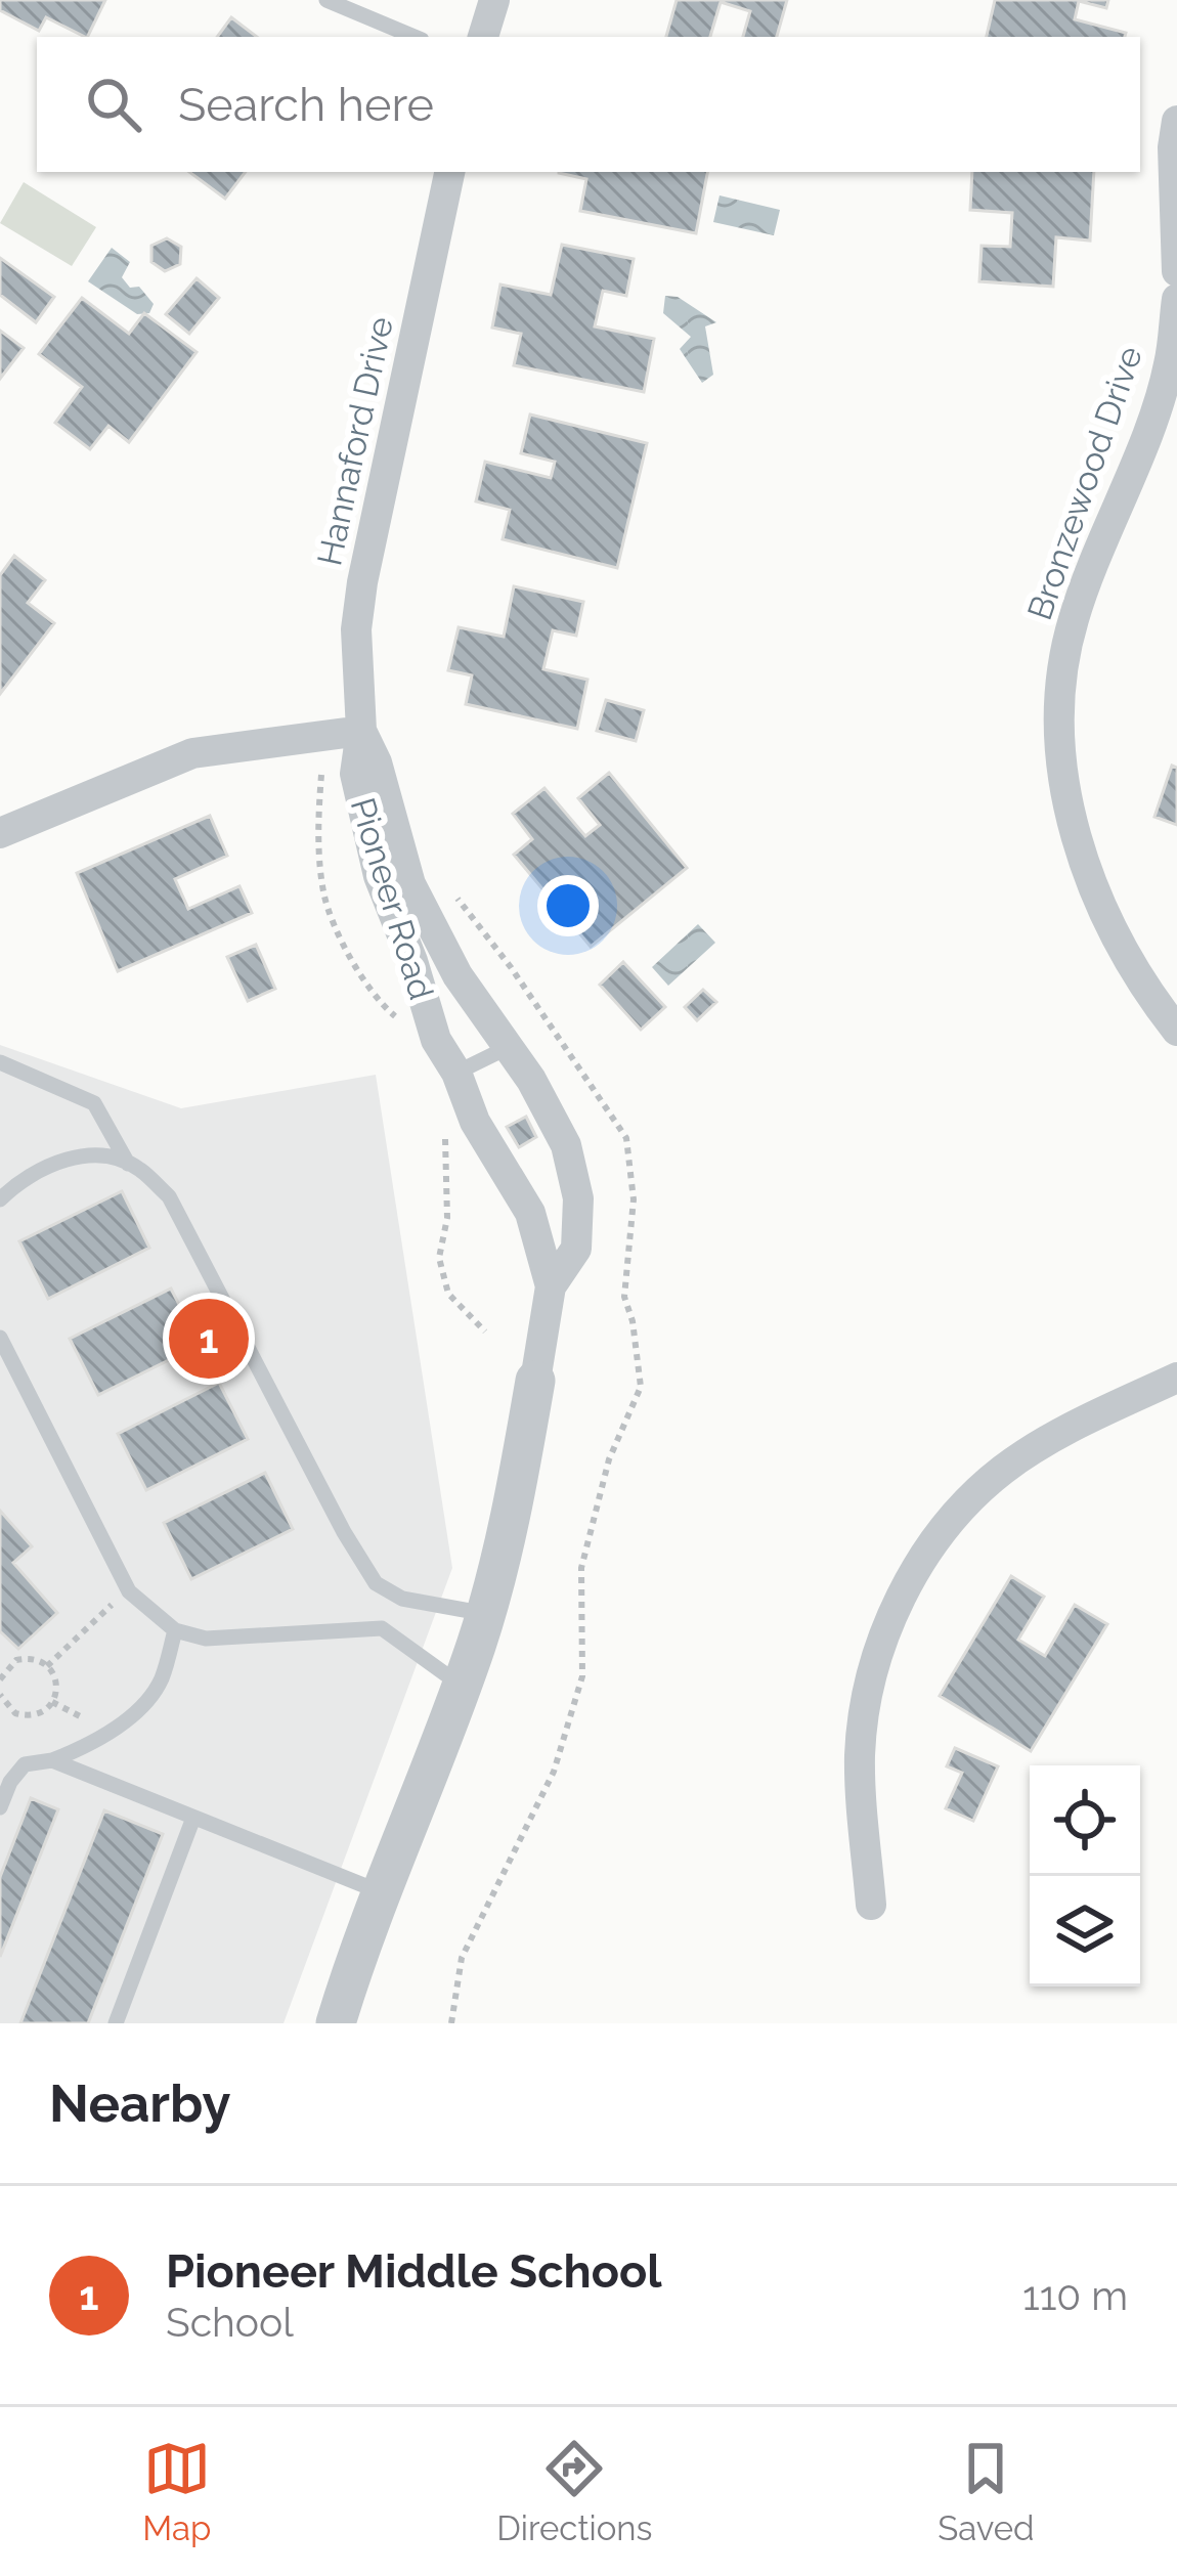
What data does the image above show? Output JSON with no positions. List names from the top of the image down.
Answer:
{
  "streets": {
    "street": ["Hannaford Drive", "Bronzewood Drive", "Pioneer Road"]
  },
  "crossings": [
    ["Hannaford Drive", "Pioneer Road"]
  ],
  "page": {
    "search": "Search here",
    "pins": "1",
    "heading": "Nearby",
    "list": [
      {
        "mark": "1",
        "name": "Pioneer Middle School",
        "note": "School",
        "value": "110 m"
      }
    ],
    "nav": ["Map", "Directions", "Saved"]
  }
}
